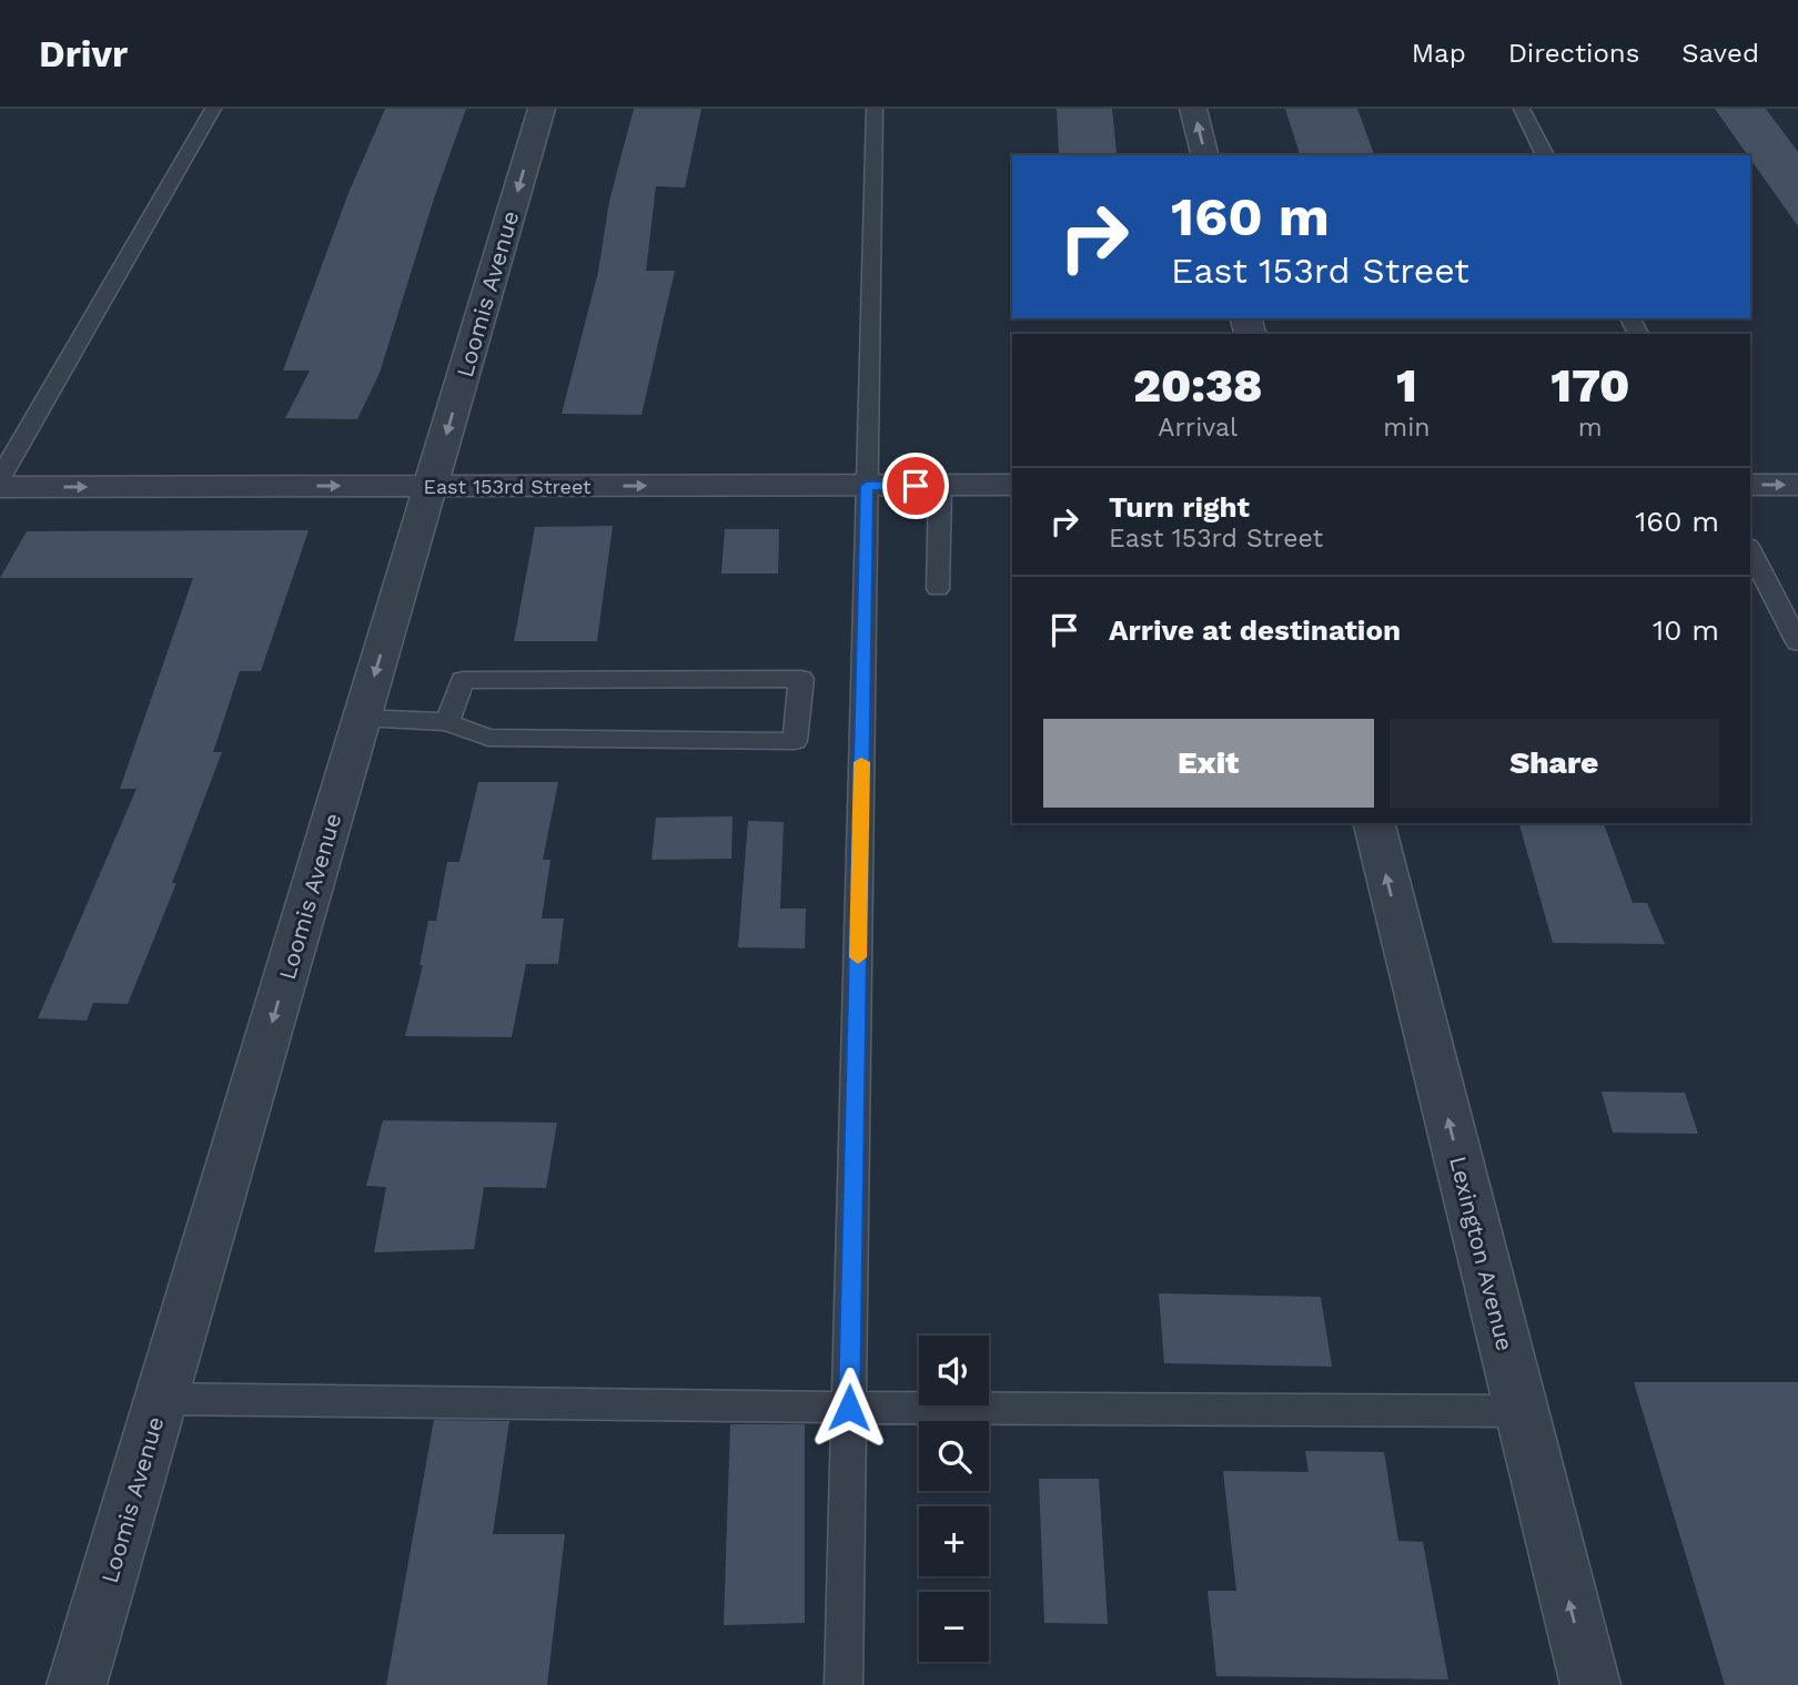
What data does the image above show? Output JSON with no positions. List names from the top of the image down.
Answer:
{
  "streets": {
    "street": ["Loomis Avenue", "East 153rd Street", "Lexington Avenue"]
  },
  "crossings": [
    ["Loomis Avenue", "East 153rd Street"]
  ],
  "one_way": ["Loomis Avenue", "East 153rd Street", "Lexington Avenue"],
  "page": {
    "header": "Drivr",
    "nav": ["Map", "Directions", "Saved"],
    "turn": ["160 m", "East 153rd Street"],
    "eta": [
      "20:38",
      "Arrival",
      "1",
      "min",
      "170",
      "m"
    ],
    "list": [
      {
        "name": "Turn right",
        "note": "East 153rd Street",
        "value": "160 m"
      },
      {
        "name": "Arrive at destination",
        "value": "10 m"
      }
    ],
    "buttons": ["Exit", "Share"],
    "map_buttons": ["+", "−"]
  }
}
